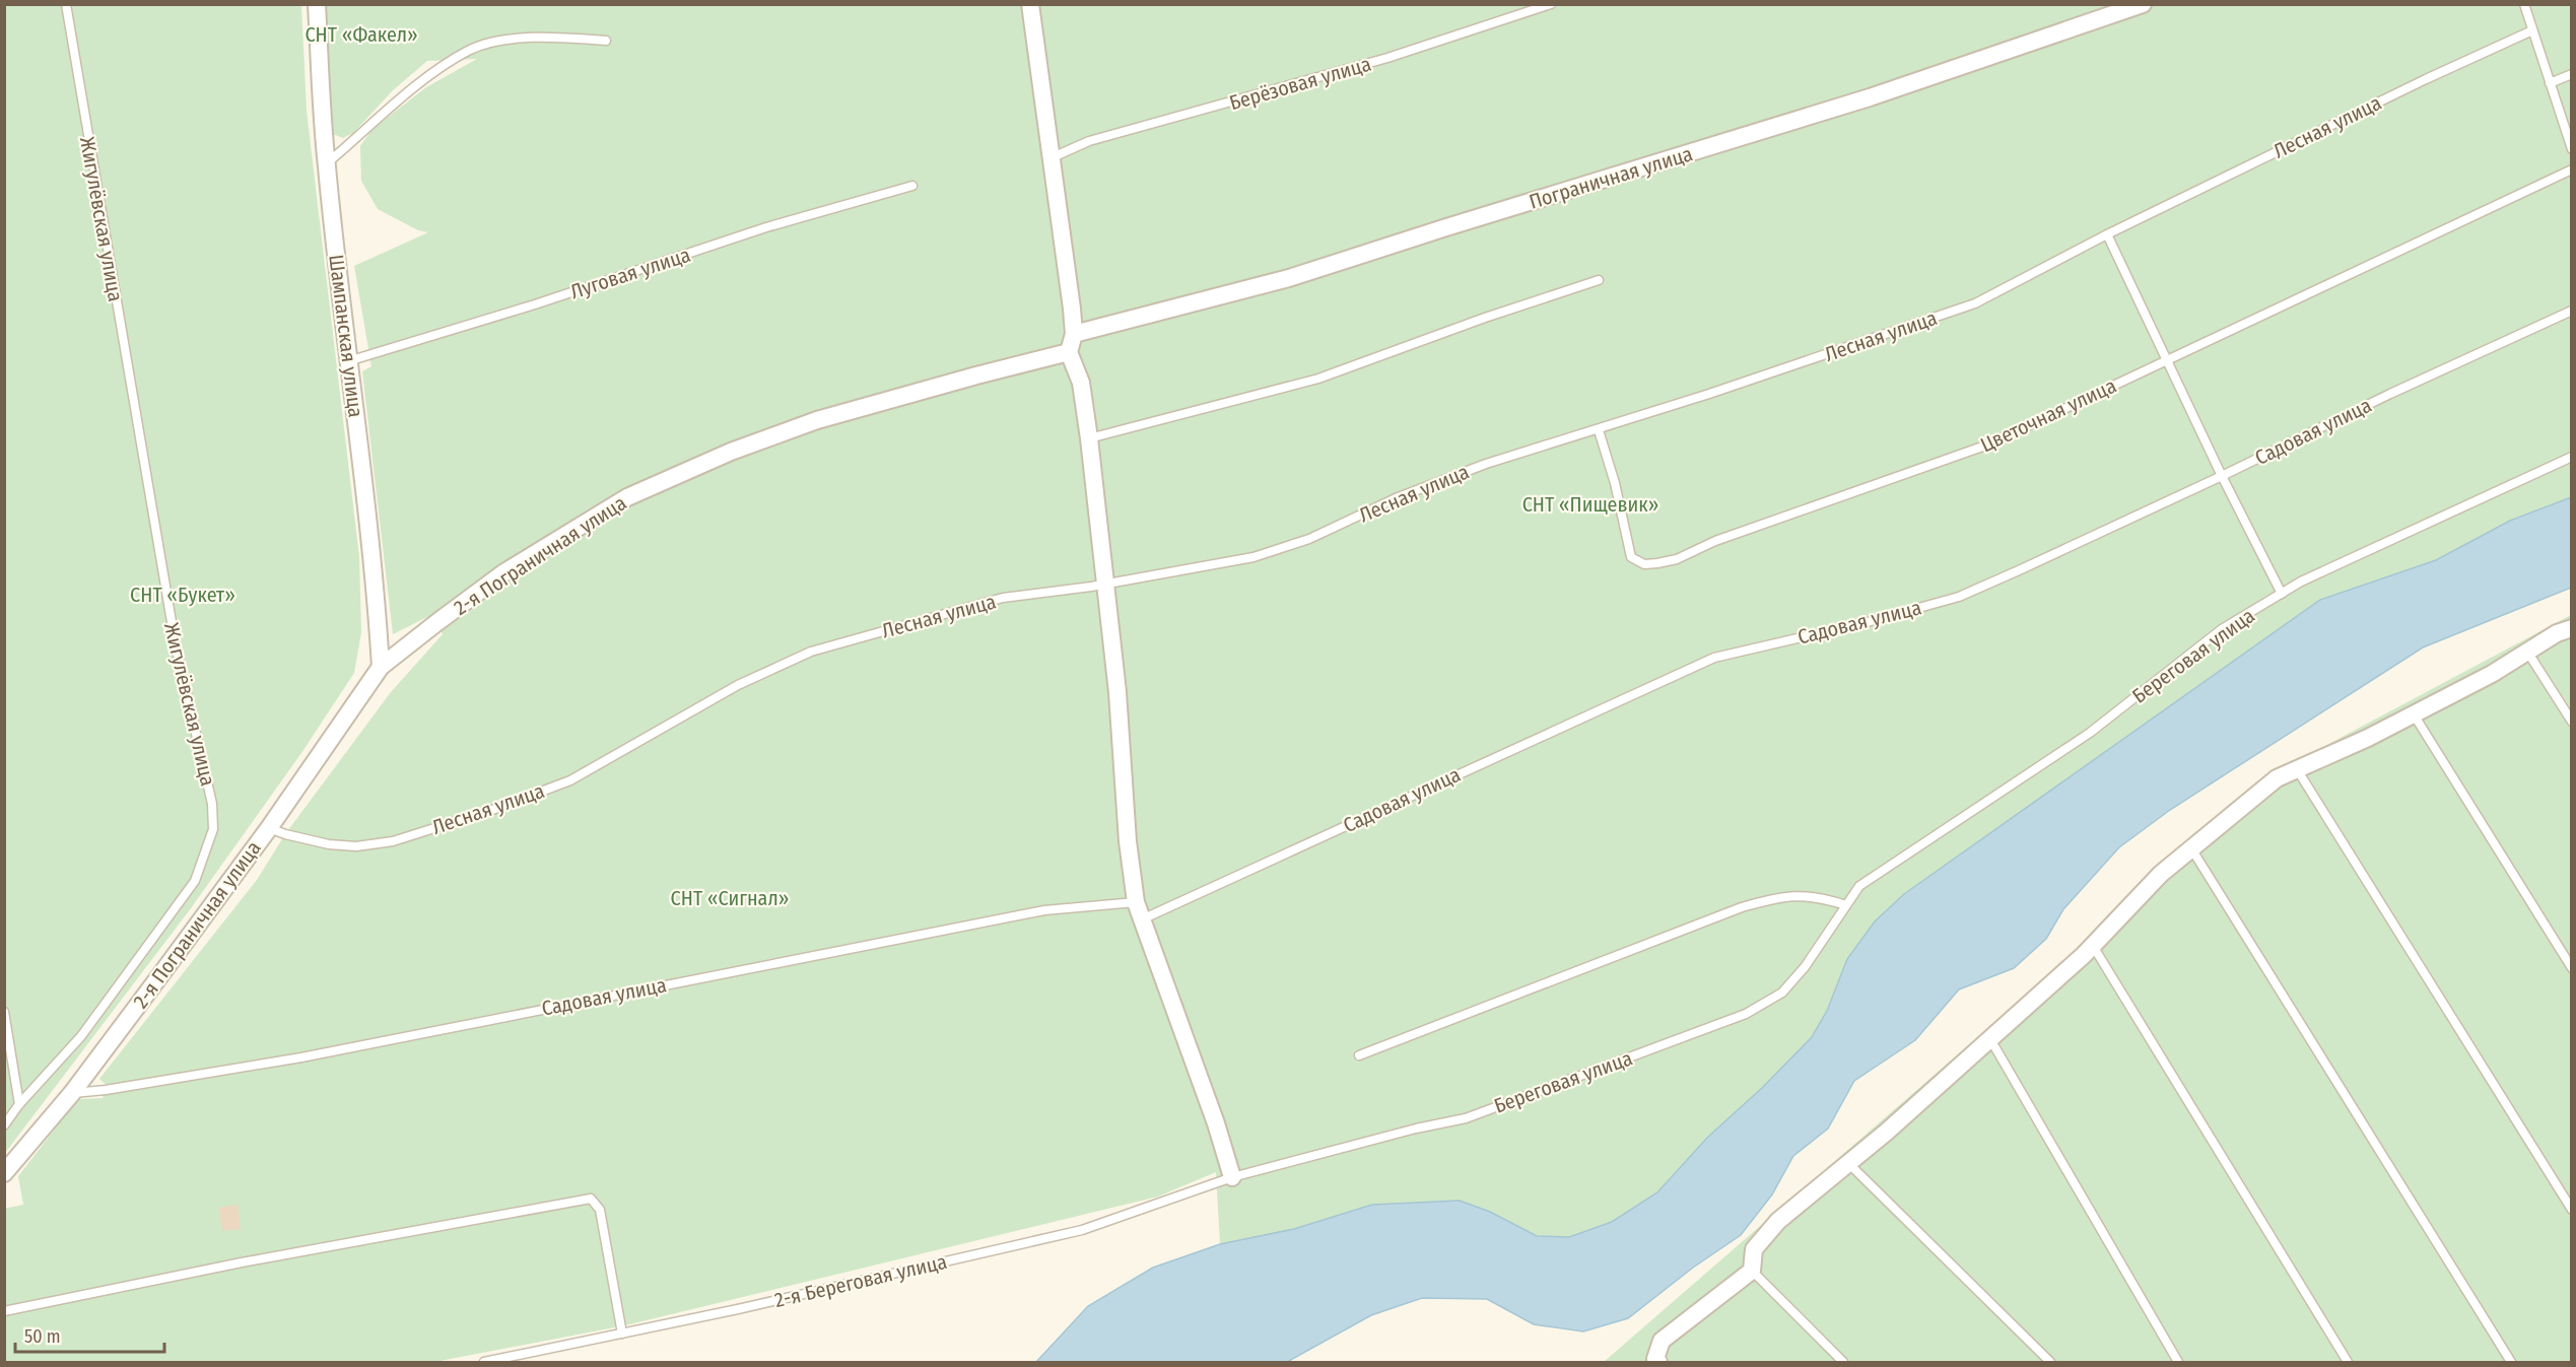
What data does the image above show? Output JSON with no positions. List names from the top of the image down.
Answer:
{
  "streets": {
    "street": ["Пограничная улица", "Шампанская улица", "2-я Пограничная улица"],
    "lane": [
      "Берёзовая улица",
      "Лесная улица",
      "Жигулёвская улица",
      "Луговая улица",
      "Цветочная улица",
      "Садовая улица",
      "Береговая улица",
      "2-я Береговая улица"
    ]
  },
  "crossings": [
    ["Лесная улица", "Цветочная улица"],
    ["Лесная улица", "2-я Пограничная улица"],
    ["Луговая улица", "Шампанская улица"],
    ["Шампанская улица", "2-я Пограничная улица"],
    ["Садовая улица", "2-я Пограничная улица"],
    ["Береговая улица", "2-я Береговая улица"]
  ],
  "parks": [
    "СНТ «Факел»",
    "СНТ «Пищевик»",
    "СНТ «Букет»",
    "СНТ «Сигнал»"
  ],
  "scale_bar": "50 m"
}
